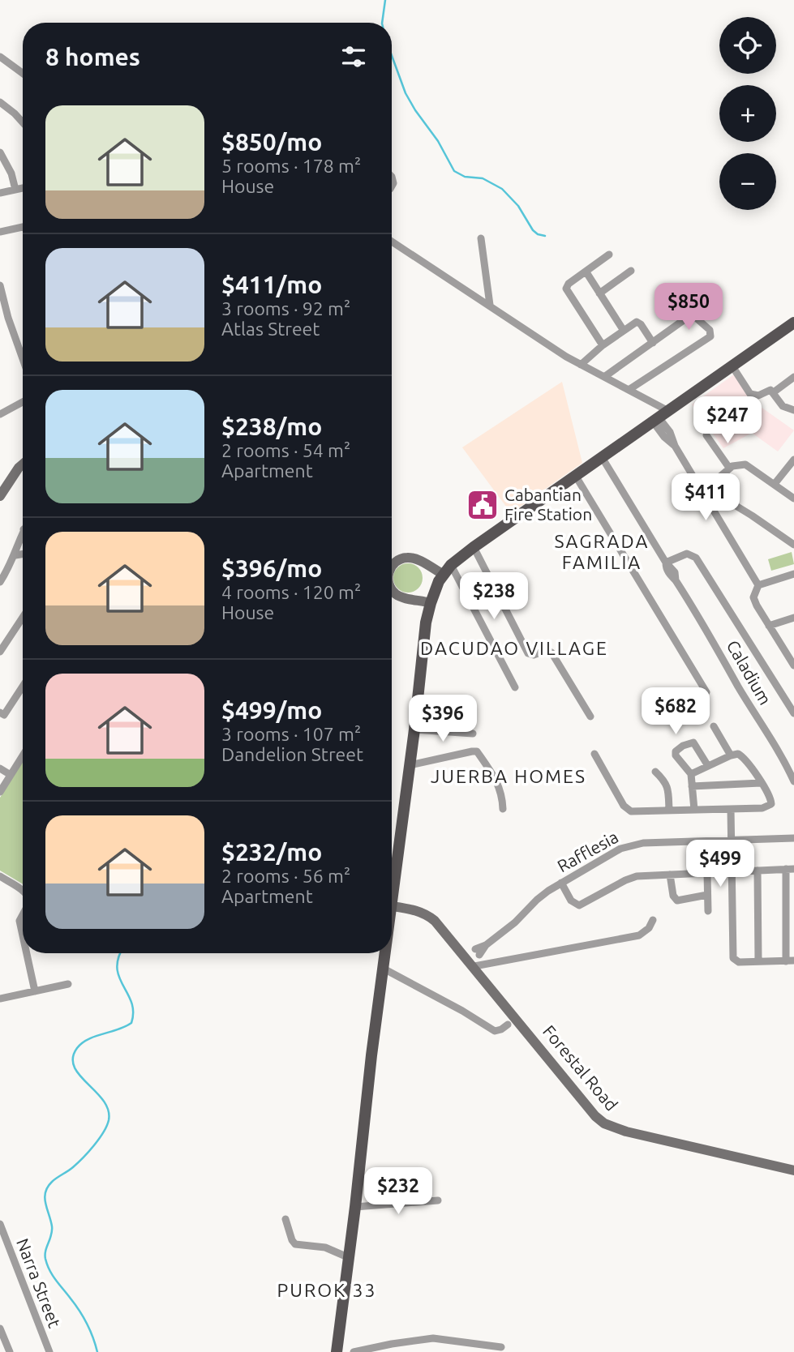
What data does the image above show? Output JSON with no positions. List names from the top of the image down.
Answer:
{
  "streets": {
    "street": [
      "Caladium",
      "Rafflesia",
      "Forestal Road",
      "Narra Street"
    ]
  },
  "crossings": [
    ["Rafflesia", "Forestal Road"]
  ],
  "districts": [
    "SAGRADA FAMILIA",
    "DACUDAO VILLAGE",
    "JUERBA HOMES",
    "PUROK 33"
  ],
  "places": {
    "public building": ["Cabantian Fire Station"]
  },
  "page": {
    "map_buttons": ["+", "−"],
    "heading": "8 homes",
    "list": [
      {
        "name": "$850/mo",
        "note": "5 rooms · 178 m² · House"
      },
      {
        "name": "$411/mo",
        "note": "3 rooms · 92 m² · Atlas Street"
      },
      {
        "name": "$238/mo",
        "note": "2 rooms · 54 m² · Apartment"
      },
      {
        "name": "$396/mo",
        "note": "4 rooms · 120 m² · House"
      },
      {
        "name": "$499/mo",
        "note": "3 rooms · 107 m² · Dandelion Street"
      },
      {
        "name": "$232/mo",
        "note": "2 rooms · 56 m² · Apartment"
      }
    ],
    "price": [
      "$850",
      "$247",
      "$411",
      "$238",
      "$682",
      "$396",
      "$499",
      "$232"
    ]
  }
}
